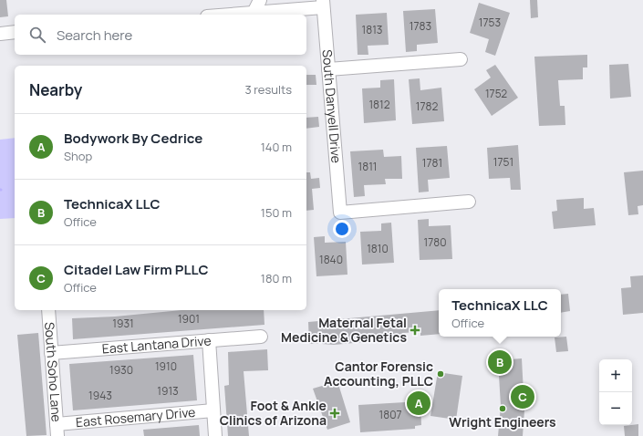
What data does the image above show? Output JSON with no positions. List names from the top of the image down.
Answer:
{
  "streets": {
    "street": [
      "South Danyell Drive",
      "East Lantana Drive",
      "South Soho Lane",
      "East Rosemary Drive"
    ]
  },
  "crossings": [
    ["East Lantana Drive", "South Soho Lane"],
    ["South Soho Lane", "East Rosemary Drive"]
  ],
  "places": {
    "health": ["Maternal Fetal Medicine & Genetics", "Foot & Ankle Clinics of Arizona"],
    "other": ["Cantor Forensic Accounting, PLLC", "Wright Engineers"]
  },
  "house_numbers": [
    "1753",
    "1783",
    "1813",
    "1752",
    "1812",
    "1782",
    "1751",
    "1781",
    "1811",
    "1780",
    "1810",
    "1840",
    "1901",
    "1931",
    "1910",
    "1930",
    "1913",
    "1943",
    "1807"
  ],
  "page": {
    "search": "Search here",
    "heading": ["Nearby", "3 results"],
    "list": [
      {
        "mark": "A",
        "name": "Bodywork By Cedrice",
        "note": "Shop",
        "value": "140 m"
      },
      {
        "mark": "B",
        "name": "TechnicaX LLC",
        "note": "Office",
        "value": "150 m"
      },
      {
        "mark": "C",
        "name": "Citadel Law Firm PLLC",
        "note": "Office",
        "value": "180 m"
      }
    ],
    "popup": ["TechnicaX LLC", "Office"],
    "pins": ["B", "C", "A"],
    "map_buttons": ["+", "−"]
  }
}
